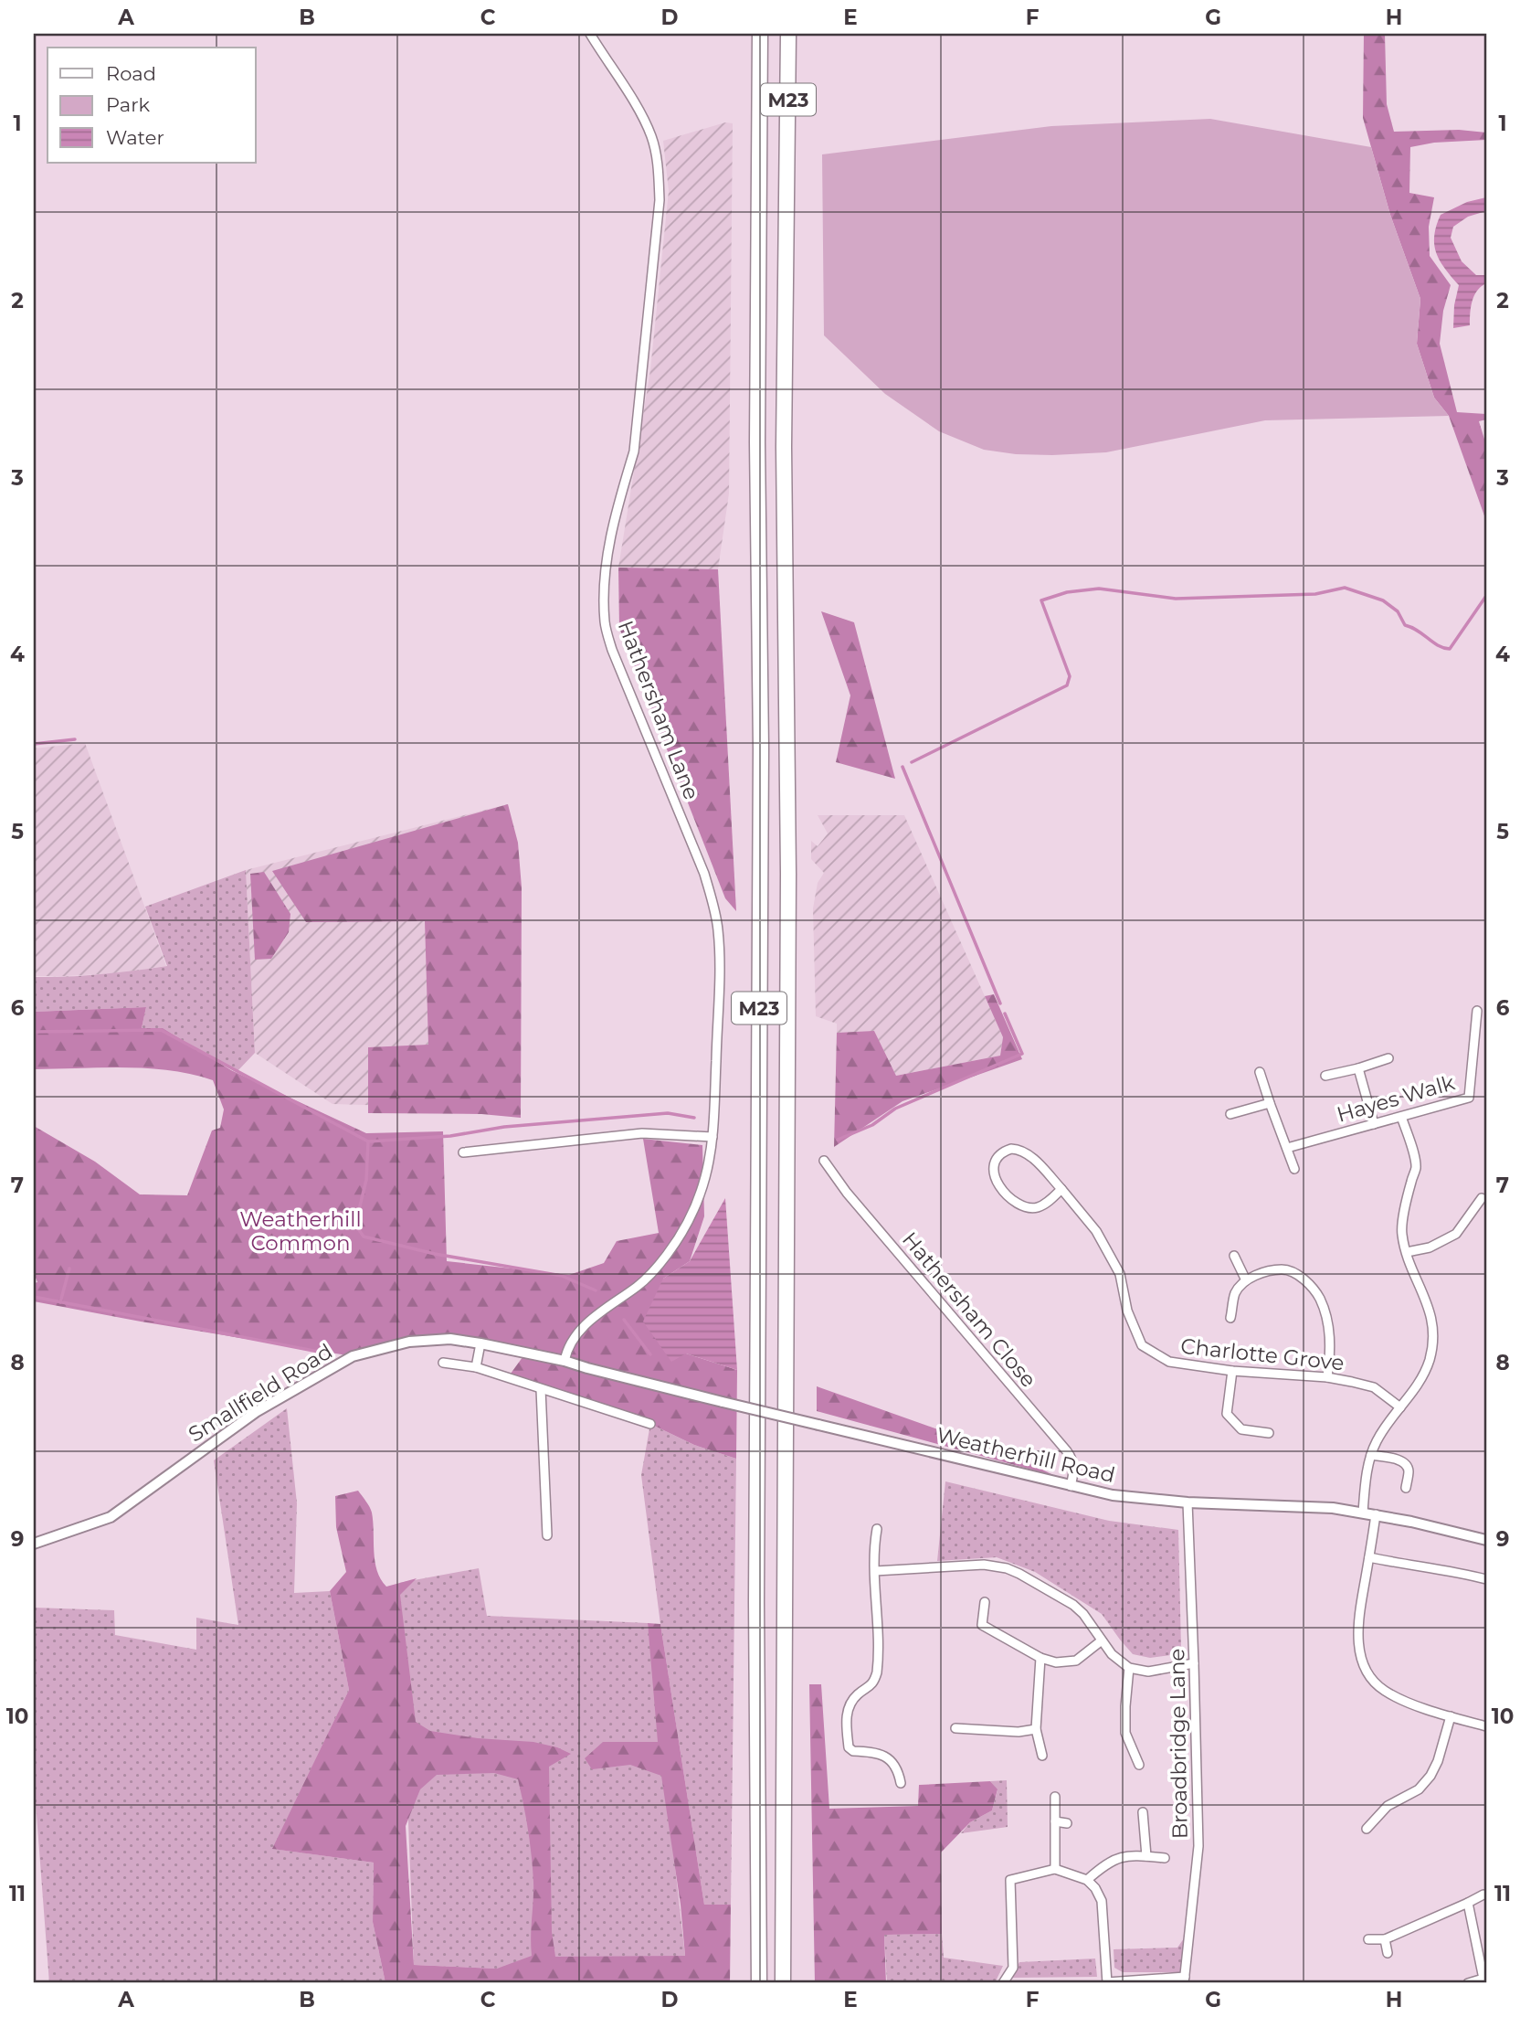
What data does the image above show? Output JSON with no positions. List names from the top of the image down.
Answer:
{
  "streets": {
    "highway": ["M23"],
    "street": [
      "Hathersham Lane",
      "Hayes Walk",
      "Hathersham Close",
      "Charlotte Grove",
      "Smallfield Road",
      "Weatherhill Road",
      "Broadbridge Lane"
    ]
  },
  "crossings": [
    ["Hathersham Lane", "Smallfield Road"],
    ["Hathersham Lane", "Weatherhill Road"],
    ["Hathersham Close", "Weatherhill Road"],
    ["Smallfield Road", "Weatherhill Road"],
    ["Weatherhill Road", "Broadbridge Lane"]
  ],
  "parks": ["Weatherhill Common"],
  "legend": ["Road", "Park", "Water"],
  "grid": {
    "columns": [
      "A",
      "B",
      "C",
      "D",
      "E",
      "F",
      "G",
      "H"
    ],
    "rows": [
      "1",
      "2",
      "3",
      "4",
      "5",
      "6",
      "7",
      "8",
      "9",
      "10",
      "11"
    ]
  }
}
